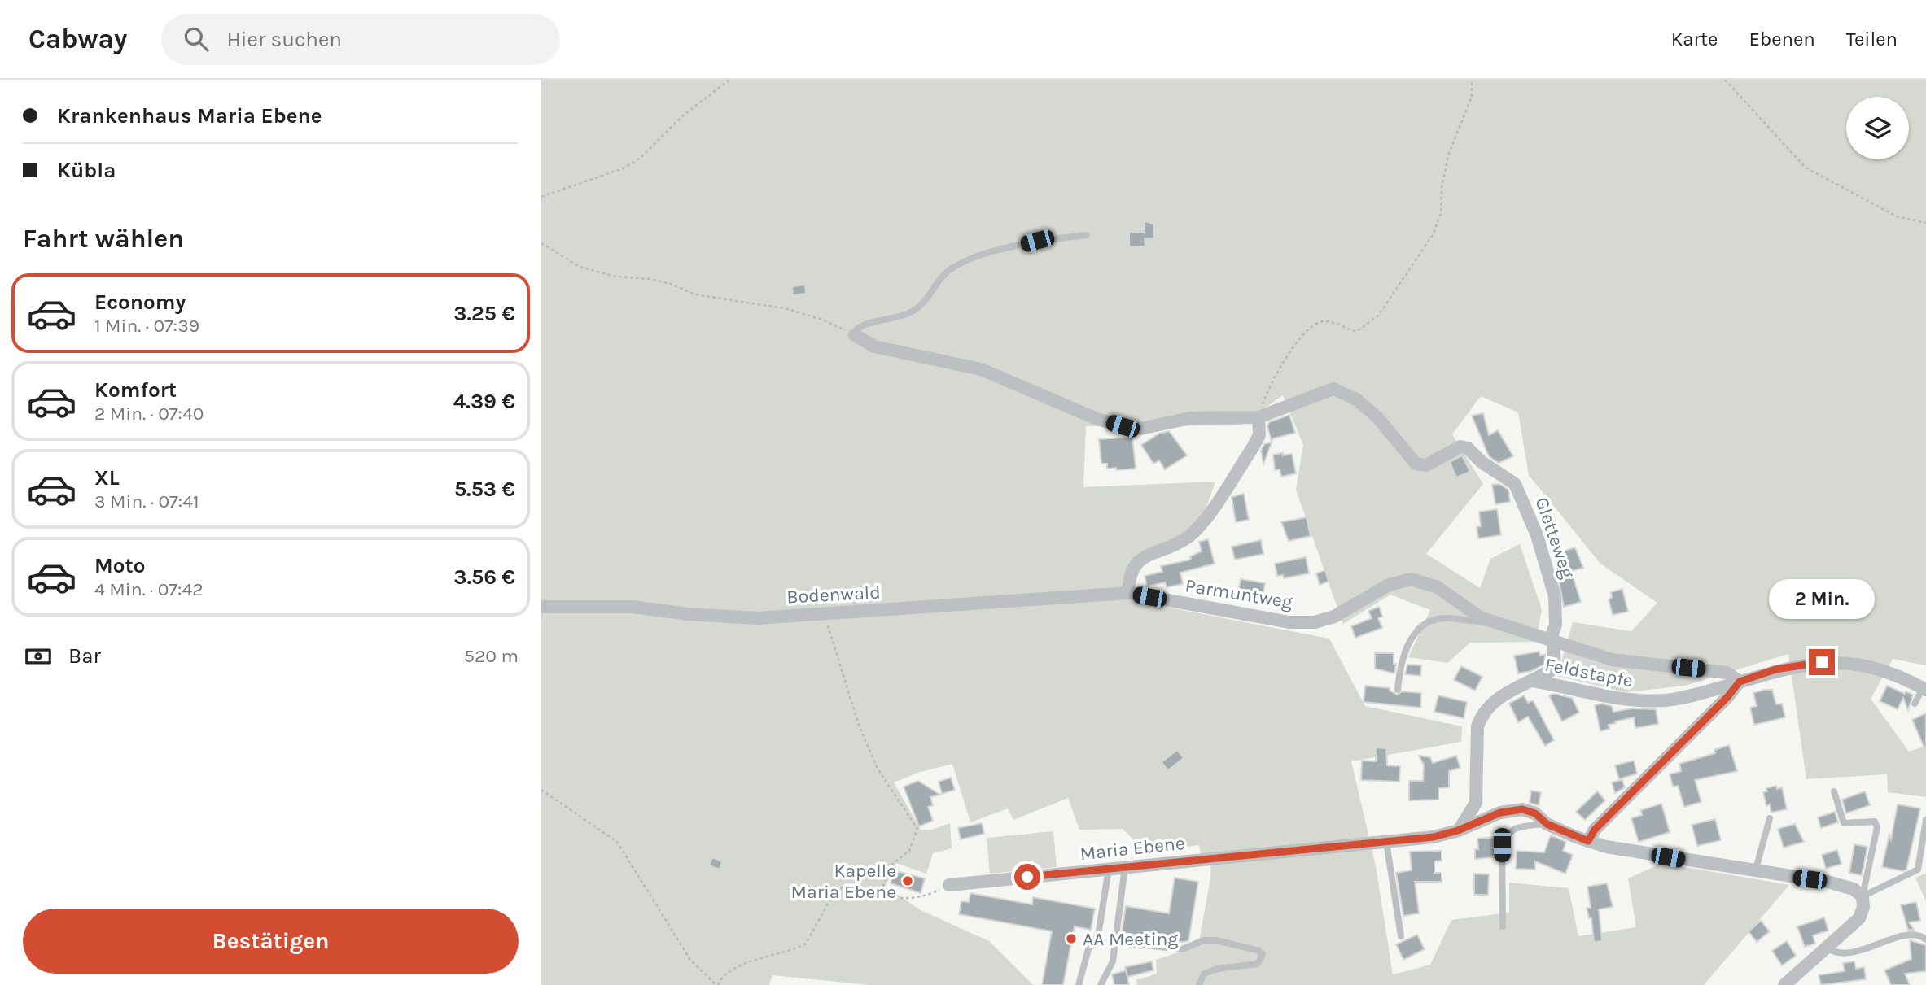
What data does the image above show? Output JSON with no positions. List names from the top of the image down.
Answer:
{
  "streets": {
    "street": [
      "Gletteweg",
      "Parmuntweg",
      "Bodenwald",
      "Feldstapfe",
      "Maria Ebene"
    ]
  },
  "crossings": [
    ["Gletteweg", "Parmuntweg"],
    ["Gletteweg", "Feldstapfe"],
    ["Parmuntweg", "Bodenwald"],
    ["Parmuntweg", "Feldstapfe"],
    ["Feldstapfe", "Maria Ebene"]
  ],
  "places": ["Kapelle Maria Ebene", "AA Meeting"],
  "page": {
    "header": "Cabway",
    "search": "Hier suchen",
    "nav": ["Karte", "Ebenen", "Teilen"],
    "banner": ["Krankenhaus Maria Ebene", "Kübla"],
    "heading": "Fahrt wählen",
    "list": [
      {
        "name": "Economy",
        "note": "1 Min. · 07:39",
        "value": "3.25 €"
      },
      {
        "name": "Komfort",
        "note": "2 Min. · 07:40",
        "value": "4.39 €"
      },
      {
        "name": "XL",
        "note": "3 Min. · 07:41",
        "value": "5.53 €"
      },
      {
        "name": "Moto",
        "note": "4 Min. · 07:42",
        "value": "3.56 €"
      }
    ],
    "bubble": "2 Min.",
    "pay": ["Bar", "520 m"],
    "buttons": "Bestätigen"
  }
}
